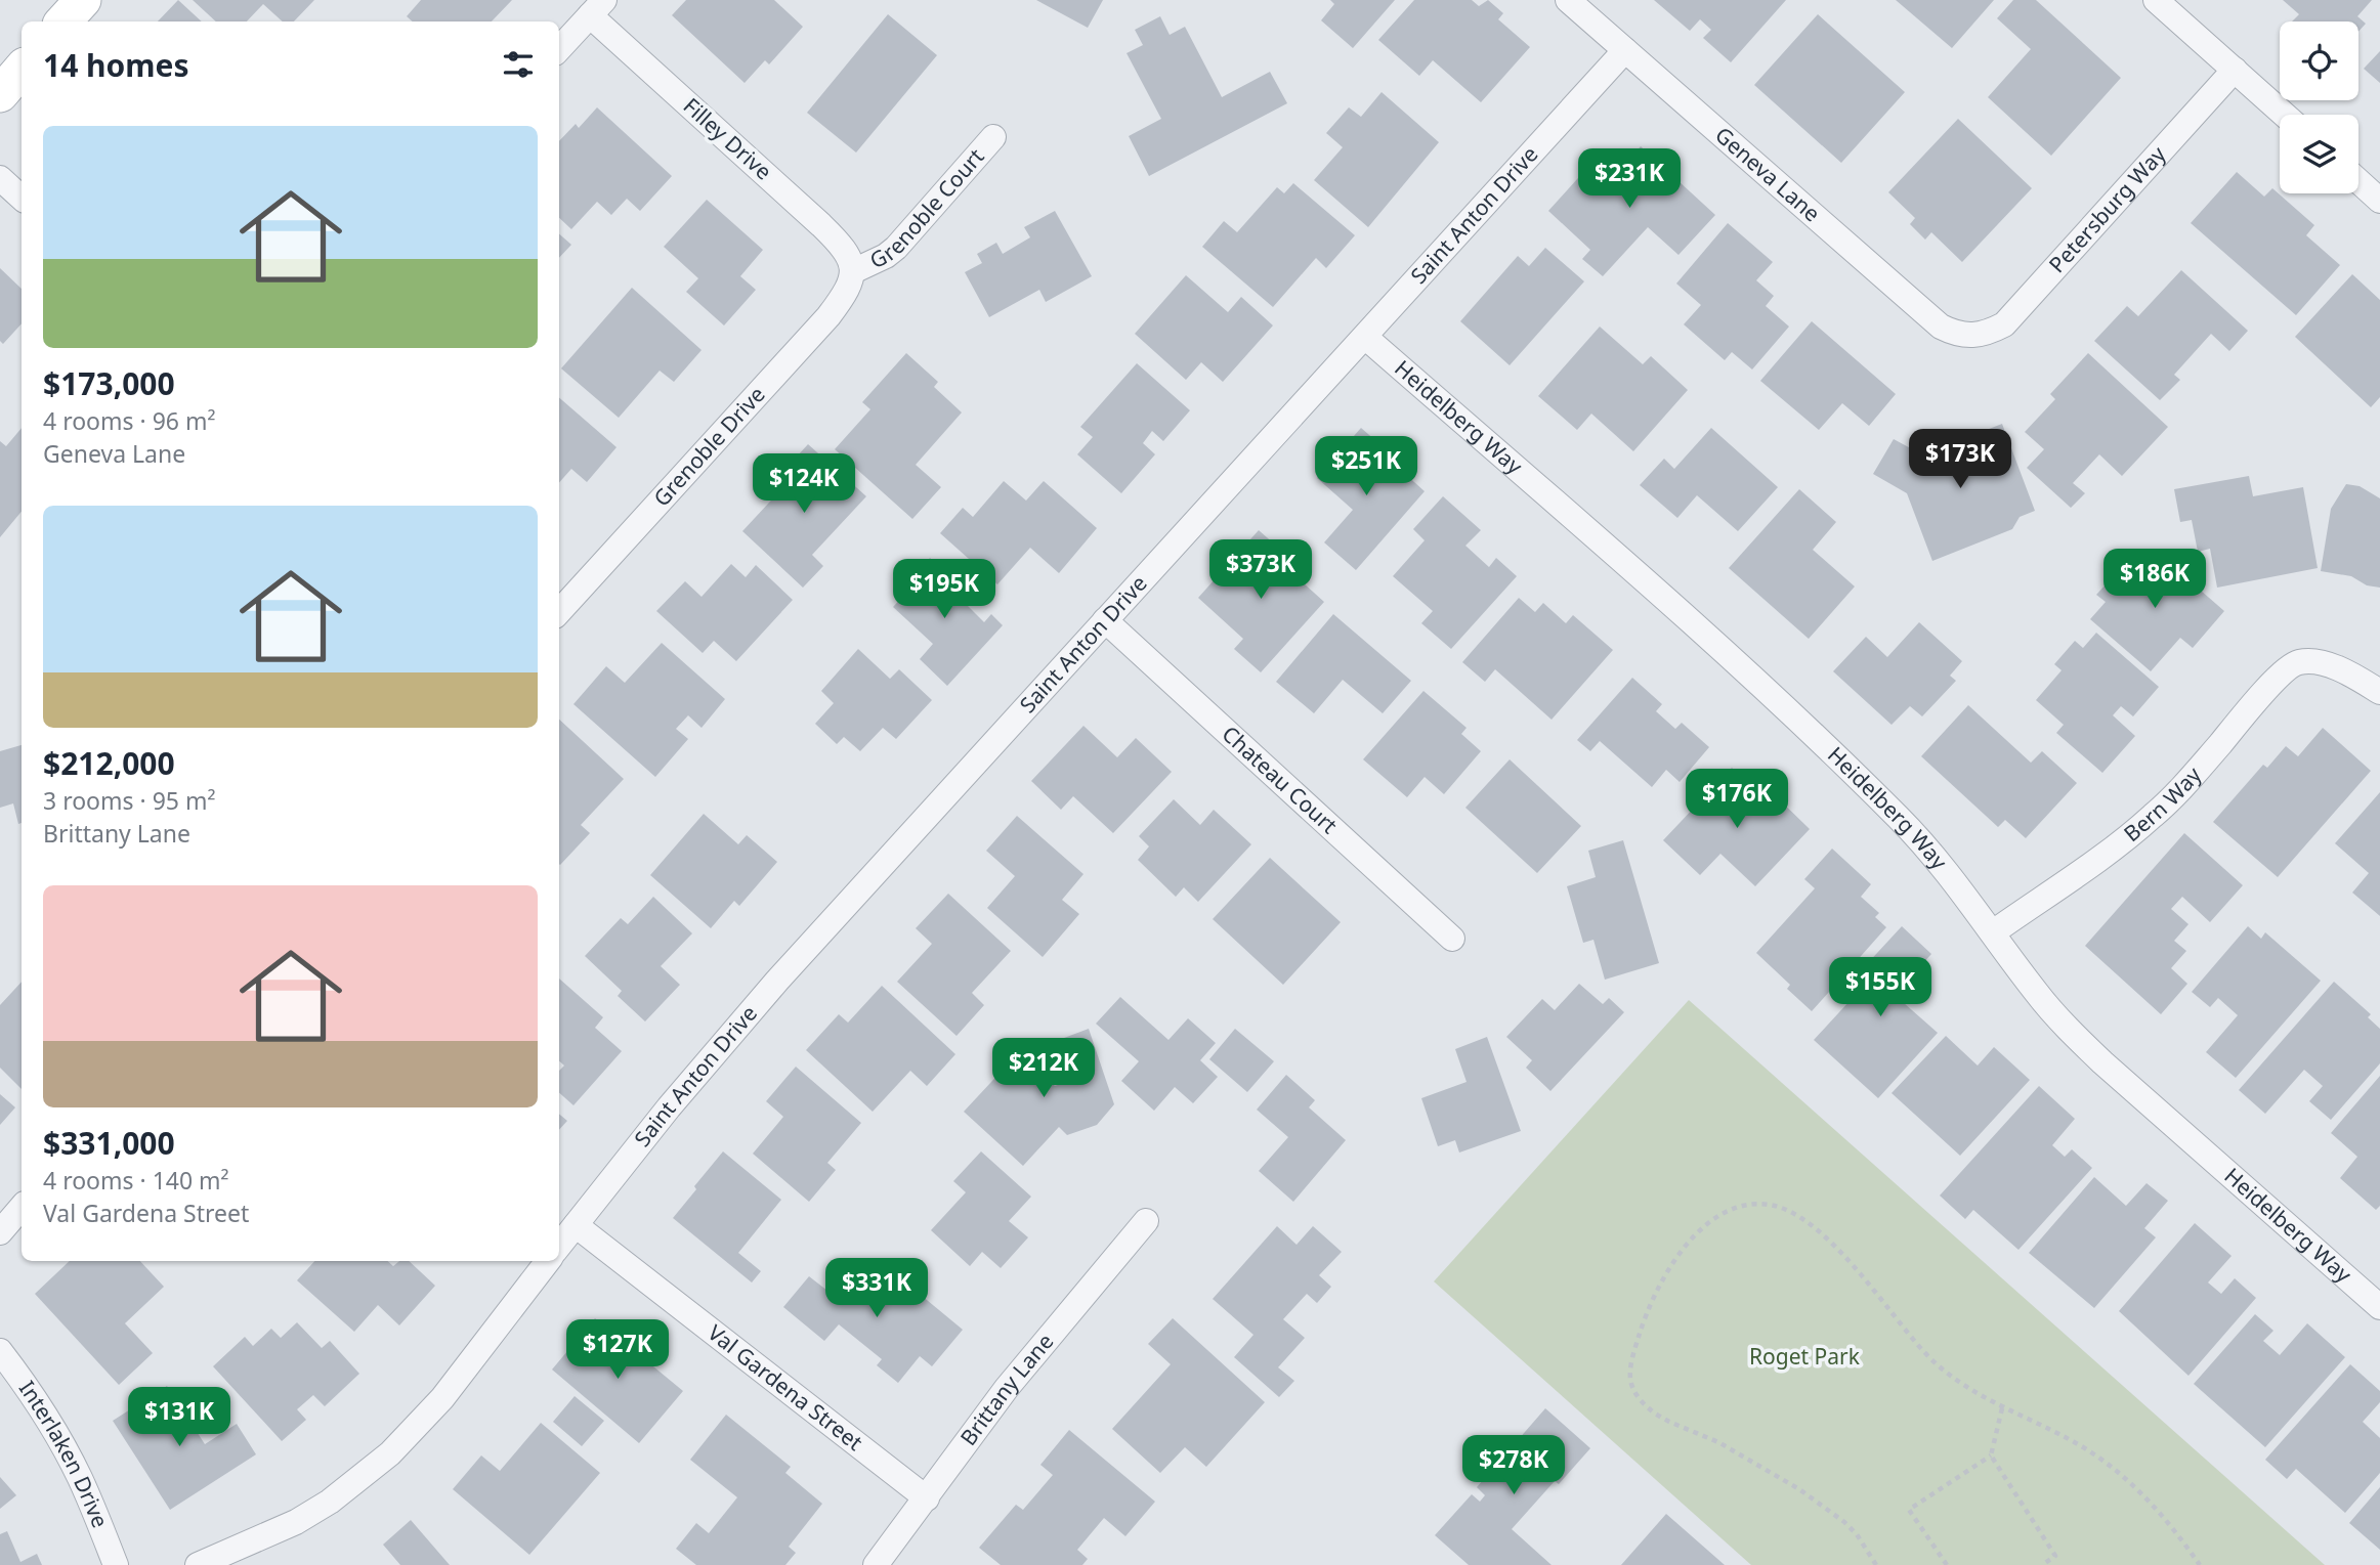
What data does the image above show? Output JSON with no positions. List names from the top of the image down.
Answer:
{
  "streets": {
    "street": [
      "Filley Drive",
      "Geneva Lane",
      "Grenoble Court",
      "Petersburg Way",
      "Saint Anton Drive",
      "Heidelberg Way",
      "Grenoble Drive",
      "Chateau Court",
      "Bern Way",
      "Val Gardena Street",
      "Brittany Lane",
      "Interlaken Drive"
    ]
  },
  "crossings": [
    ["Filley Drive", "Grenoble Court"],
    ["Filley Drive", "Grenoble Drive"],
    ["Geneva Lane", "Petersburg Way"],
    ["Geneva Lane", "Saint Anton Drive"],
    ["Grenoble Court", "Grenoble Drive"],
    ["Saint Anton Drive", "Heidelberg Way"],
    ["Saint Anton Drive", "Chateau Court"],
    ["Saint Anton Drive", "Val Gardena Street"],
    ["Heidelberg Way", "Bern Way"],
    ["Val Gardena Street", "Brittany Lane"]
  ],
  "parks": ["Roget Park"],
  "page": {
    "heading": "14 homes",
    "list": [
      {
        "name": "$173,000",
        "note": "4 rooms · 96 m² · Geneva Lane"
      },
      {
        "name": "$212,000",
        "note": "3 rooms · 95 m² · Brittany Lane"
      },
      {
        "name": "$331,000",
        "note": "4 rooms · 140 m² · Val Gardena Street"
      }
    ],
    "price": [
      "$231K",
      "$173K",
      "$251K",
      "$124K",
      "$373K",
      "$186K",
      "$195K",
      "$176K",
      "$155K",
      "$212K",
      "$331K",
      "$127K",
      "$131K",
      "$278K"
    ]
  }
}
